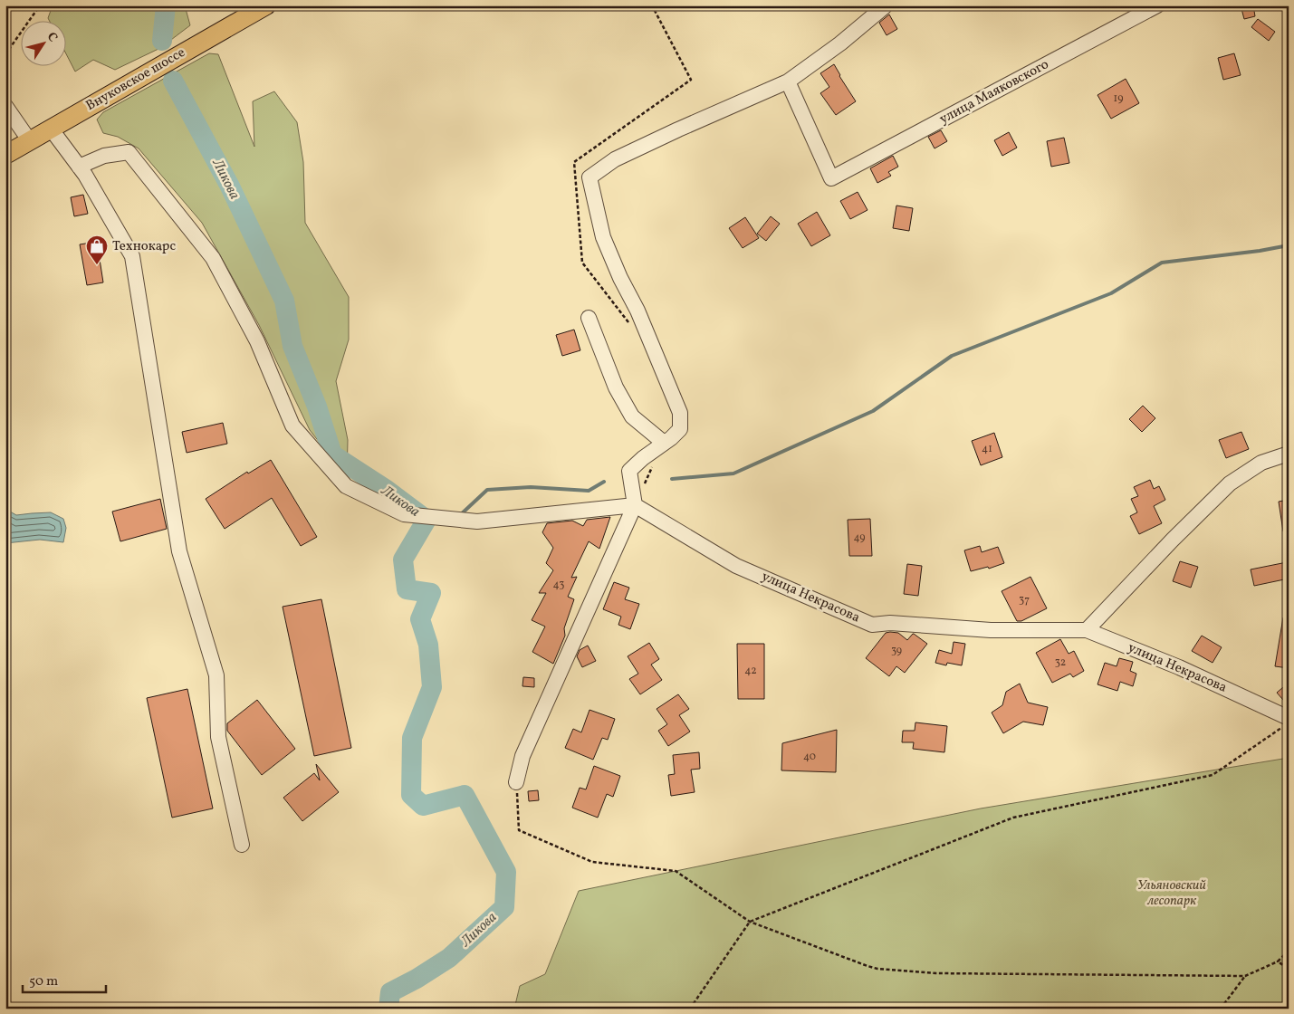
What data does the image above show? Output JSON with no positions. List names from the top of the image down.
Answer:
{
  "streets": {
    "main road": ["Внуковское шоссе"],
    "street": ["улица Маяковского", "улица Некрасова"]
  },
  "water": ["Ликова"],
  "parks": ["Ульяновский лесопарк"],
  "places": {
    "shop": ["Технокарс"]
  },
  "house_numbers": [
    "19",
    "41",
    "49",
    "43",
    "37",
    "39",
    "32",
    "42",
    "40"
  ],
  "scale_bar": "50 m",
  "north": "top right"
}
